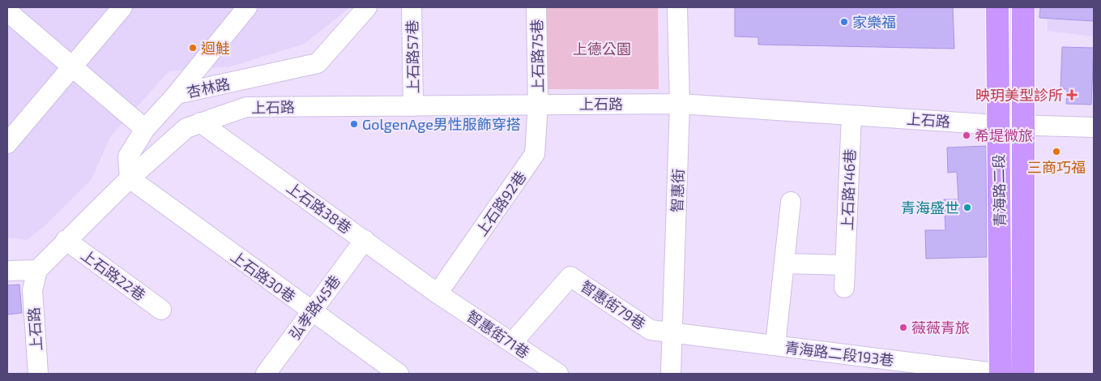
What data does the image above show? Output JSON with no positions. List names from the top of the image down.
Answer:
{
  "streets": {
    "main road": ["青海路二段"],
    "street": [
      "上石路75巷",
      "上石路57巷",
      "杏林路",
      "上石路",
      "上石路146巷",
      "智惠街",
      "上石路92巷",
      "上石路38巷",
      "上石路22巷",
      "上石路30巷",
      "智惠街79巷",
      "弘孝路45巷",
      "智惠街71巷",
      "青海路二段193巷"
    ]
  },
  "crossings": [
    ["上石路75巷", "上石路"],
    ["上石路75巷", "上石路92巷"],
    ["上石路57巷", "上石路"],
    ["上石路", "上石路146巷"],
    ["上石路", "智惠街"],
    ["上石路", "青海路二段"],
    ["上石路", "上石路92巷"],
    ["上石路", "上石路38巷"],
    ["上石路", "上石路22巷"],
    ["上石路", "上石路30巷"],
    ["智惠街", "智惠街79巷"],
    ["智惠街", "青海路二段193巷"],
    ["青海路二段", "青海路二段193巷"],
    ["上石路92巷", "上石路38巷"],
    ["上石路92巷", "智惠街71巷"],
    ["上石路38巷", "弘孝路45巷"],
    ["上石路38巷", "智惠街71巷"],
    ["上石路30巷", "弘孝路45巷"],
    ["智惠街79巷", "智惠街71巷"],
    ["智惠街79巷", "青海路二段193巷"]
  ],
  "parks": ["上德公園"],
  "places": {
    "other": [
      "家樂福",
      "迴鮭",
      "GolgenAge男性服飾穿搭",
      "希堤微旅",
      "三商巧福",
      "青海盛世",
      "薇薇青旅"
    ],
    "health": ["映玥美型診所"]
  }
}
